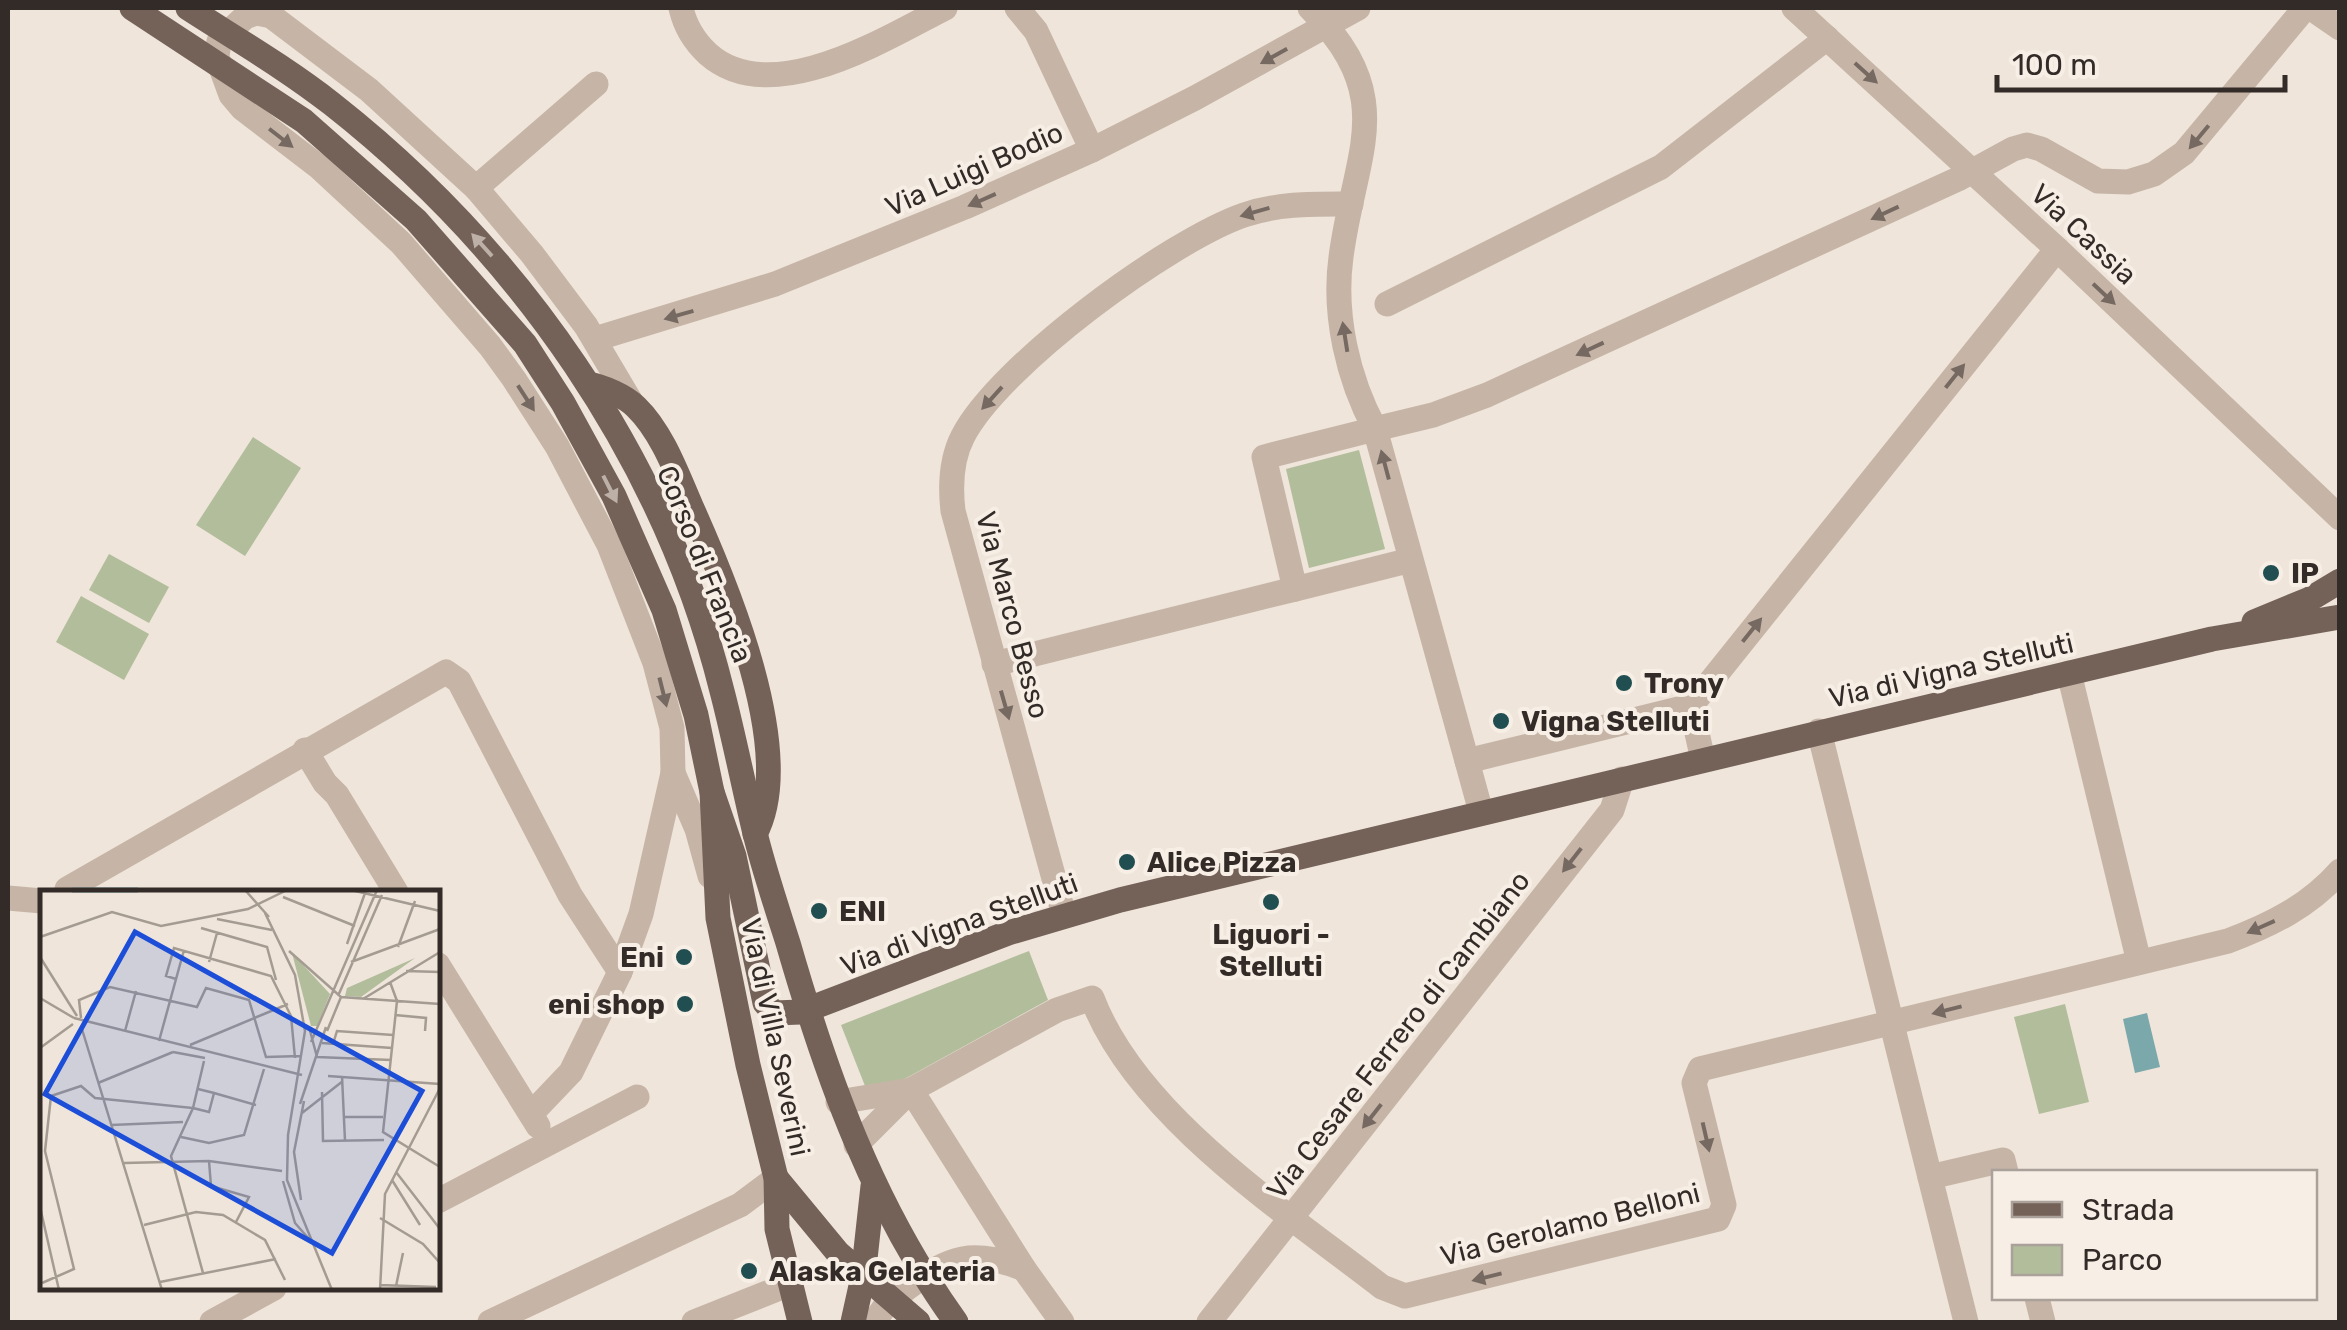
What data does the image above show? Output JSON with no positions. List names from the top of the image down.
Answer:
{
  "streets": {
    "main road": ["Corso di Francia", "Via di Vigna Stelluti", "Via di Villa Severini"],
    "street": [
      "Via Luigi Bodio",
      "Via Cassia",
      "Via Marco Besso",
      "Via Cesare Ferrero di Cambiano",
      "Via Gerolamo Belloni"
    ]
  },
  "crossings": [
    ["Via Luigi Bodio", "Corso di Francia"],
    ["Corso di Francia", "Via di Vigna Stelluti"],
    ["Corso di Francia", "Via di Villa Severini"],
    ["Via Marco Besso", "Via di Vigna Stelluti"],
    ["Via di Vigna Stelluti", "Via Cesare Ferrero di Cambiano"],
    ["Via di Vigna Stelluti", "Via di Villa Severini"],
    ["Via Cesare Ferrero di Cambiano", "Via Gerolamo Belloni"]
  ],
  "one_way": [
    "Via Luigi Bodio",
    "Via Cassia",
    "Via Cesare Ferrero di Cambiano",
    "Via Gerolamo Belloni"
  ],
  "places": [
    "IP",
    "Trony",
    "Vigna Stelluti",
    "Alice Pizza",
    "Liguori - Stelluti",
    "ENI",
    "Eni",
    "eni shop",
    "Alaska Gelateria"
  ],
  "legend": ["Strada", "Parco"],
  "scale_bar": "100 m"
}
